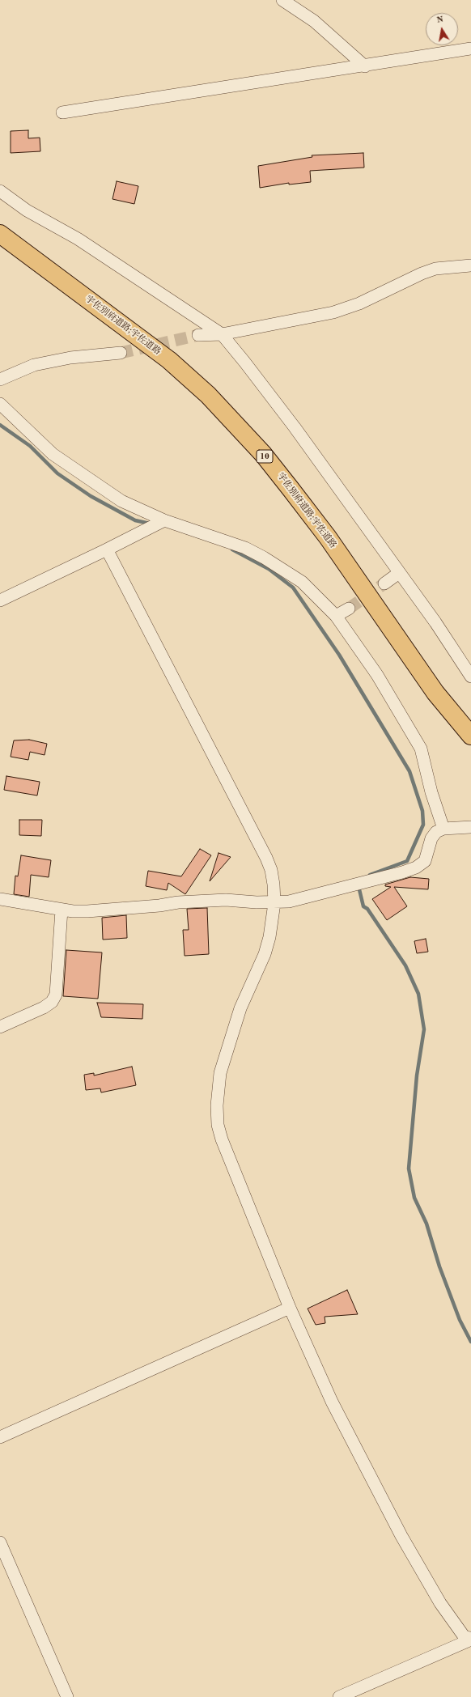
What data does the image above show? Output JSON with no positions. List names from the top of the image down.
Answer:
{
  "streets": {
    "highway": ["宇佐別府道路;宇佐道路", "10"]
  },
  "north": "top"
}
